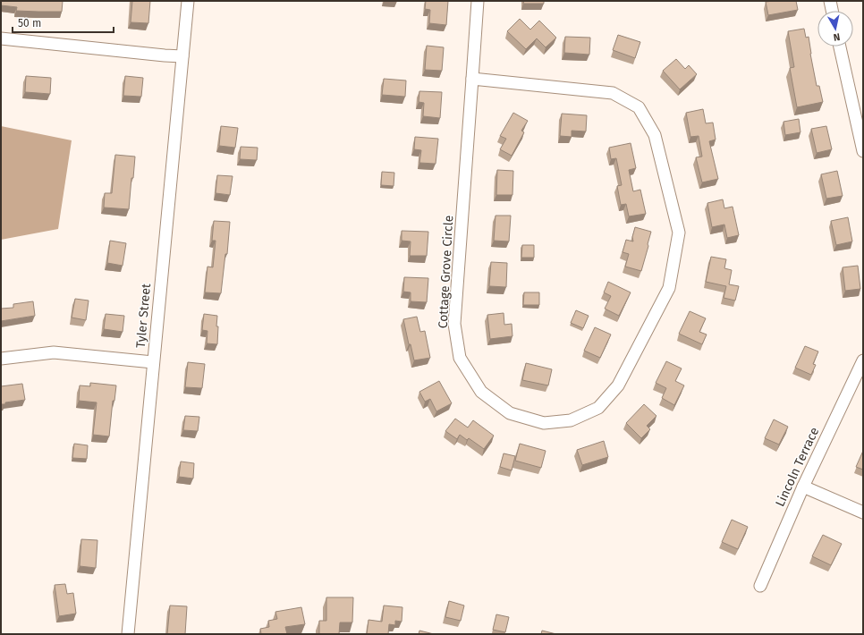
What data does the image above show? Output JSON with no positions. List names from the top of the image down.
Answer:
{
  "streets": {
    "street": ["Cottage Grove Circle", "Tyler Street", "Lincoln Terrace"]
  },
  "scale_bar": "50 m",
  "north": "bottom"
}
